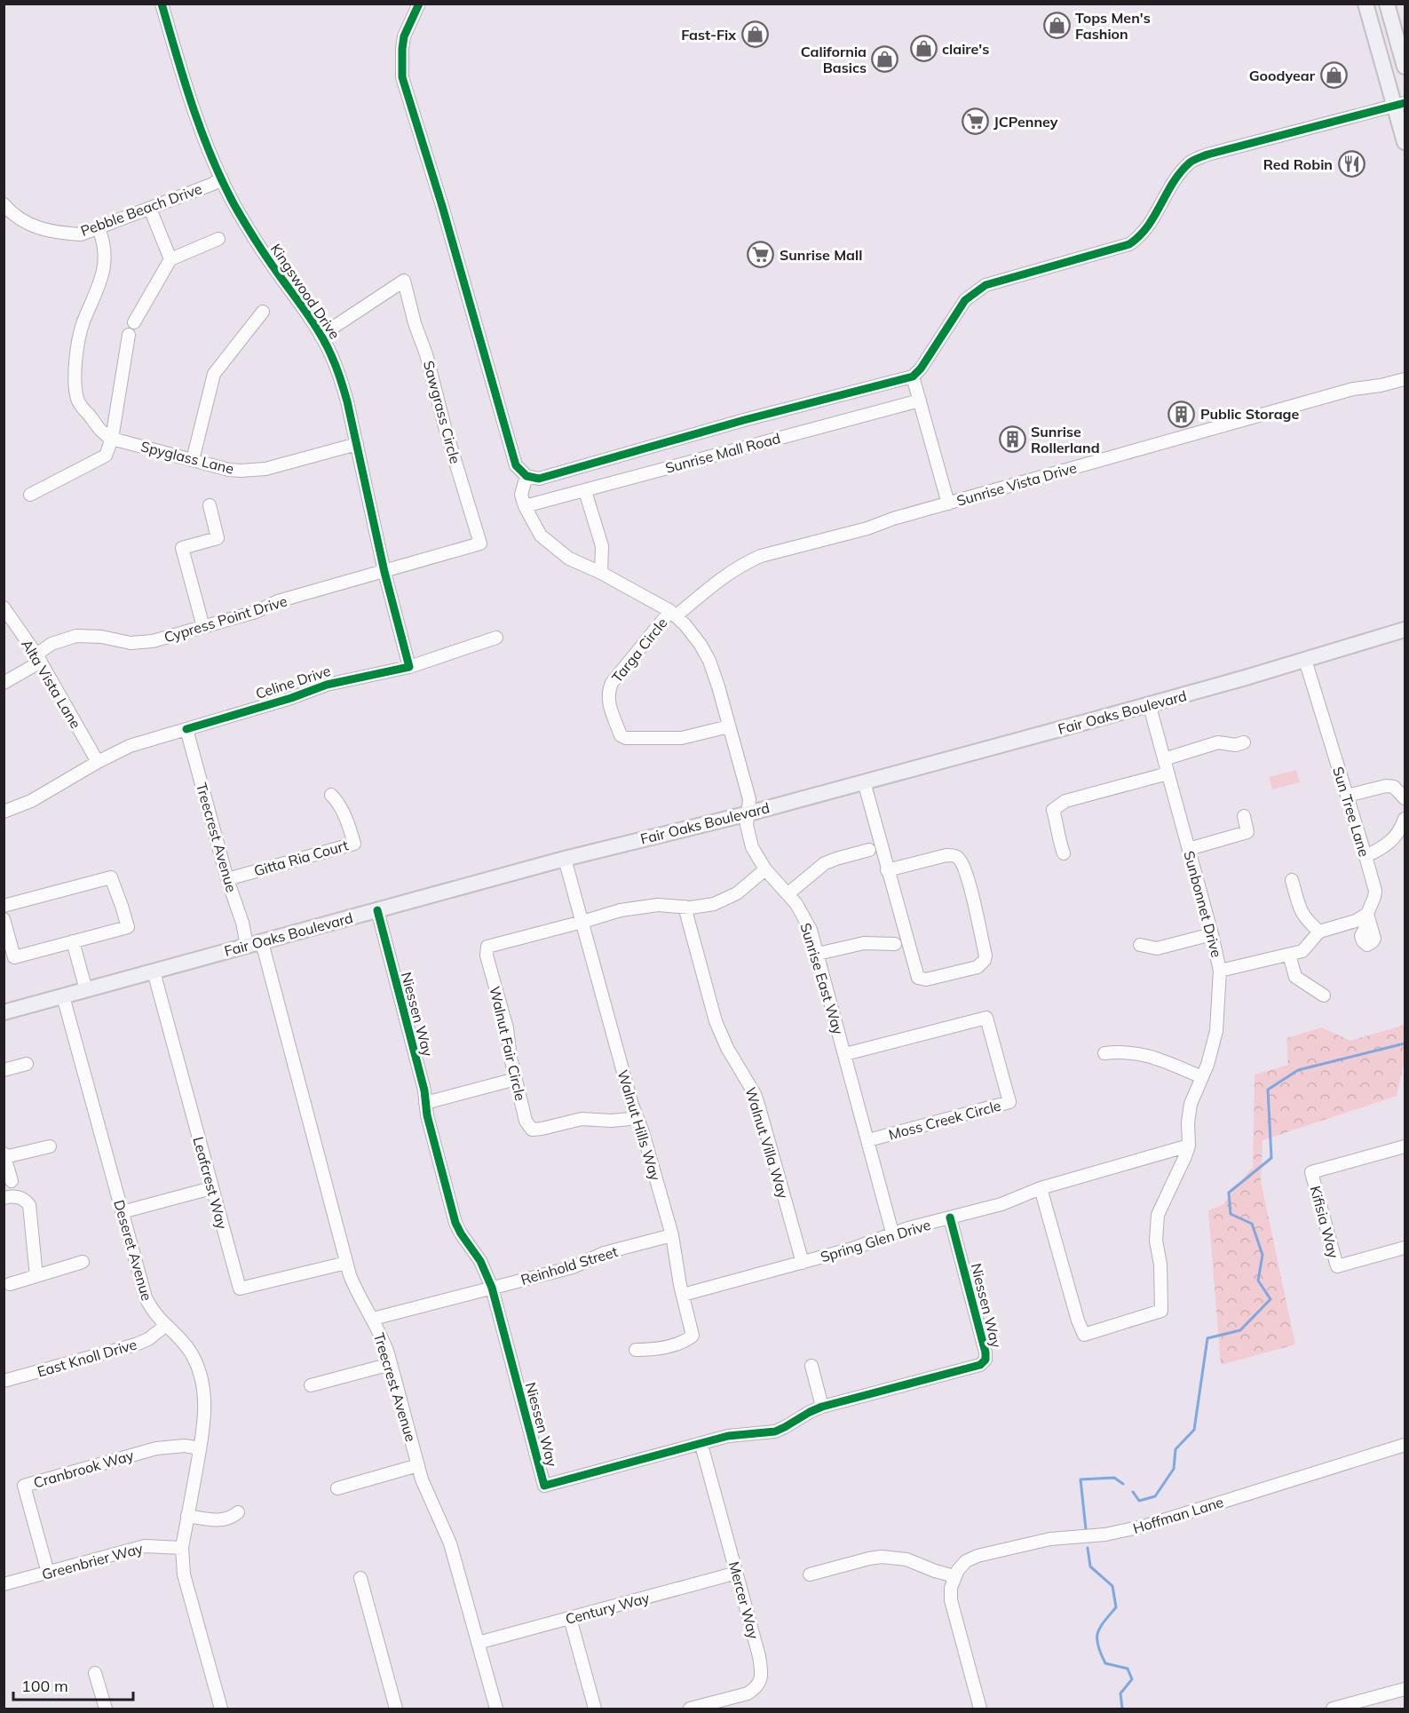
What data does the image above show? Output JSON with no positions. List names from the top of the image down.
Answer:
{
  "streets": {
    "main road": ["Fair Oaks Boulevard"],
    "street": [
      "Pebble Beach Drive",
      "Kingswood Drive",
      "Sawgrass Circle",
      "Sunrise Mall Road",
      "Spyglass Lane",
      "Sunrise Vista Drive",
      "Cypress Point Drive",
      "Targa Circle",
      "Celine Drive",
      "Alta Vista Lane",
      "Sun Tree Lane",
      "Treecrest Avenue",
      "Gitta Ria Court",
      "Sunbonnet Drive",
      "Sunrise East Way",
      "Niessen Way",
      "Walnut Fair Circle",
      "Moss Creek Circle",
      "Walnut Hills Way",
      "Walnut Villa Way",
      "Leafcrest Way",
      "Kifisia Way",
      "Spring Glen Drive",
      "Deseret Avenue",
      "Reinhold Street",
      "East Knoll Drive",
      "Cranbrook Way",
      "Hoffman Lane",
      "Greenbrier Way",
      "Mercer Way",
      "Century Way"
    ]
  },
  "crossings": [
    ["Pebble Beach Drive", "Kingswood Drive"],
    ["Pebble Beach Drive", "Spyglass Lane"],
    ["Kingswood Drive", "Sawgrass Circle"],
    ["Kingswood Drive", "Spyglass Lane"],
    ["Kingswood Drive", "Cypress Point Drive"],
    ["Kingswood Drive", "Celine Drive"],
    ["Sawgrass Circle", "Cypress Point Drive"],
    ["Sunrise Mall Road", "Sunrise East Way"],
    ["Sunrise Vista Drive", "Targa Circle"],
    ["Sunrise Vista Drive", "Sunrise East Way"],
    ["Cypress Point Drive", "Alta Vista Lane"],
    ["Targa Circle", "Sunrise East Way"],
    ["Celine Drive", "Alta Vista Lane"],
    ["Celine Drive", "Treecrest Avenue"],
    ["Fair Oaks Boulevard", "Sun Tree Lane"],
    ["Fair Oaks Boulevard", "Treecrest Avenue"],
    ["Fair Oaks Boulevard", "Sunbonnet Drive"],
    ["Fair Oaks Boulevard", "Sunrise East Way"],
    ["Fair Oaks Boulevard", "Niessen Way"],
    ["Fair Oaks Boulevard", "Walnut Hills Way"],
    ["Fair Oaks Boulevard", "Leafcrest Way"],
    ["Fair Oaks Boulevard", "Deseret Avenue"],
    ["Treecrest Avenue", "Gitta Ria Court"],
    ["Treecrest Avenue", "Leafcrest Way"],
    ["Treecrest Avenue", "Reinhold Street"],
    ["Treecrest Avenue", "Century Way"],
    ["Sunbonnet Drive", "Spring Glen Drive"],
    ["Sunrise East Way", "Moss Creek Circle"],
    ["Sunrise East Way", "Spring Glen Drive"],
    ["Niessen Way", "Spring Glen Drive"],
    ["Niessen Way", "Reinhold Street"],
    ["Niessen Way", "Mercer Way"],
    ["Walnut Fair Circle", "Walnut Hills Way"],
    ["Walnut Hills Way", "Spring Glen Drive"],
    ["Walnut Hills Way", "Reinhold Street"],
    ["Walnut Villa Way", "Spring Glen Drive"],
    ["Deseret Avenue", "East Knoll Drive"],
    ["Deseret Avenue", "Cranbrook Way"],
    ["Deseret Avenue", "Greenbrier Way"],
    ["Cranbrook Way", "Greenbrier Way"],
    ["Mercer Way", "Century Way"]
  ],
  "places": {
    "shop": [
      "Tops Men's Fashion",
      "Fast-Fix",
      "claire's",
      "California Basics",
      "Goodyear"
    ],
    "supermarket": ["JCPenney", "Sunrise Mall"],
    "restaurant": ["Red Robin"],
    "building": ["Public Storage", "Sunrise Rollerland"]
  },
  "scale_bar": "100 m"
}
